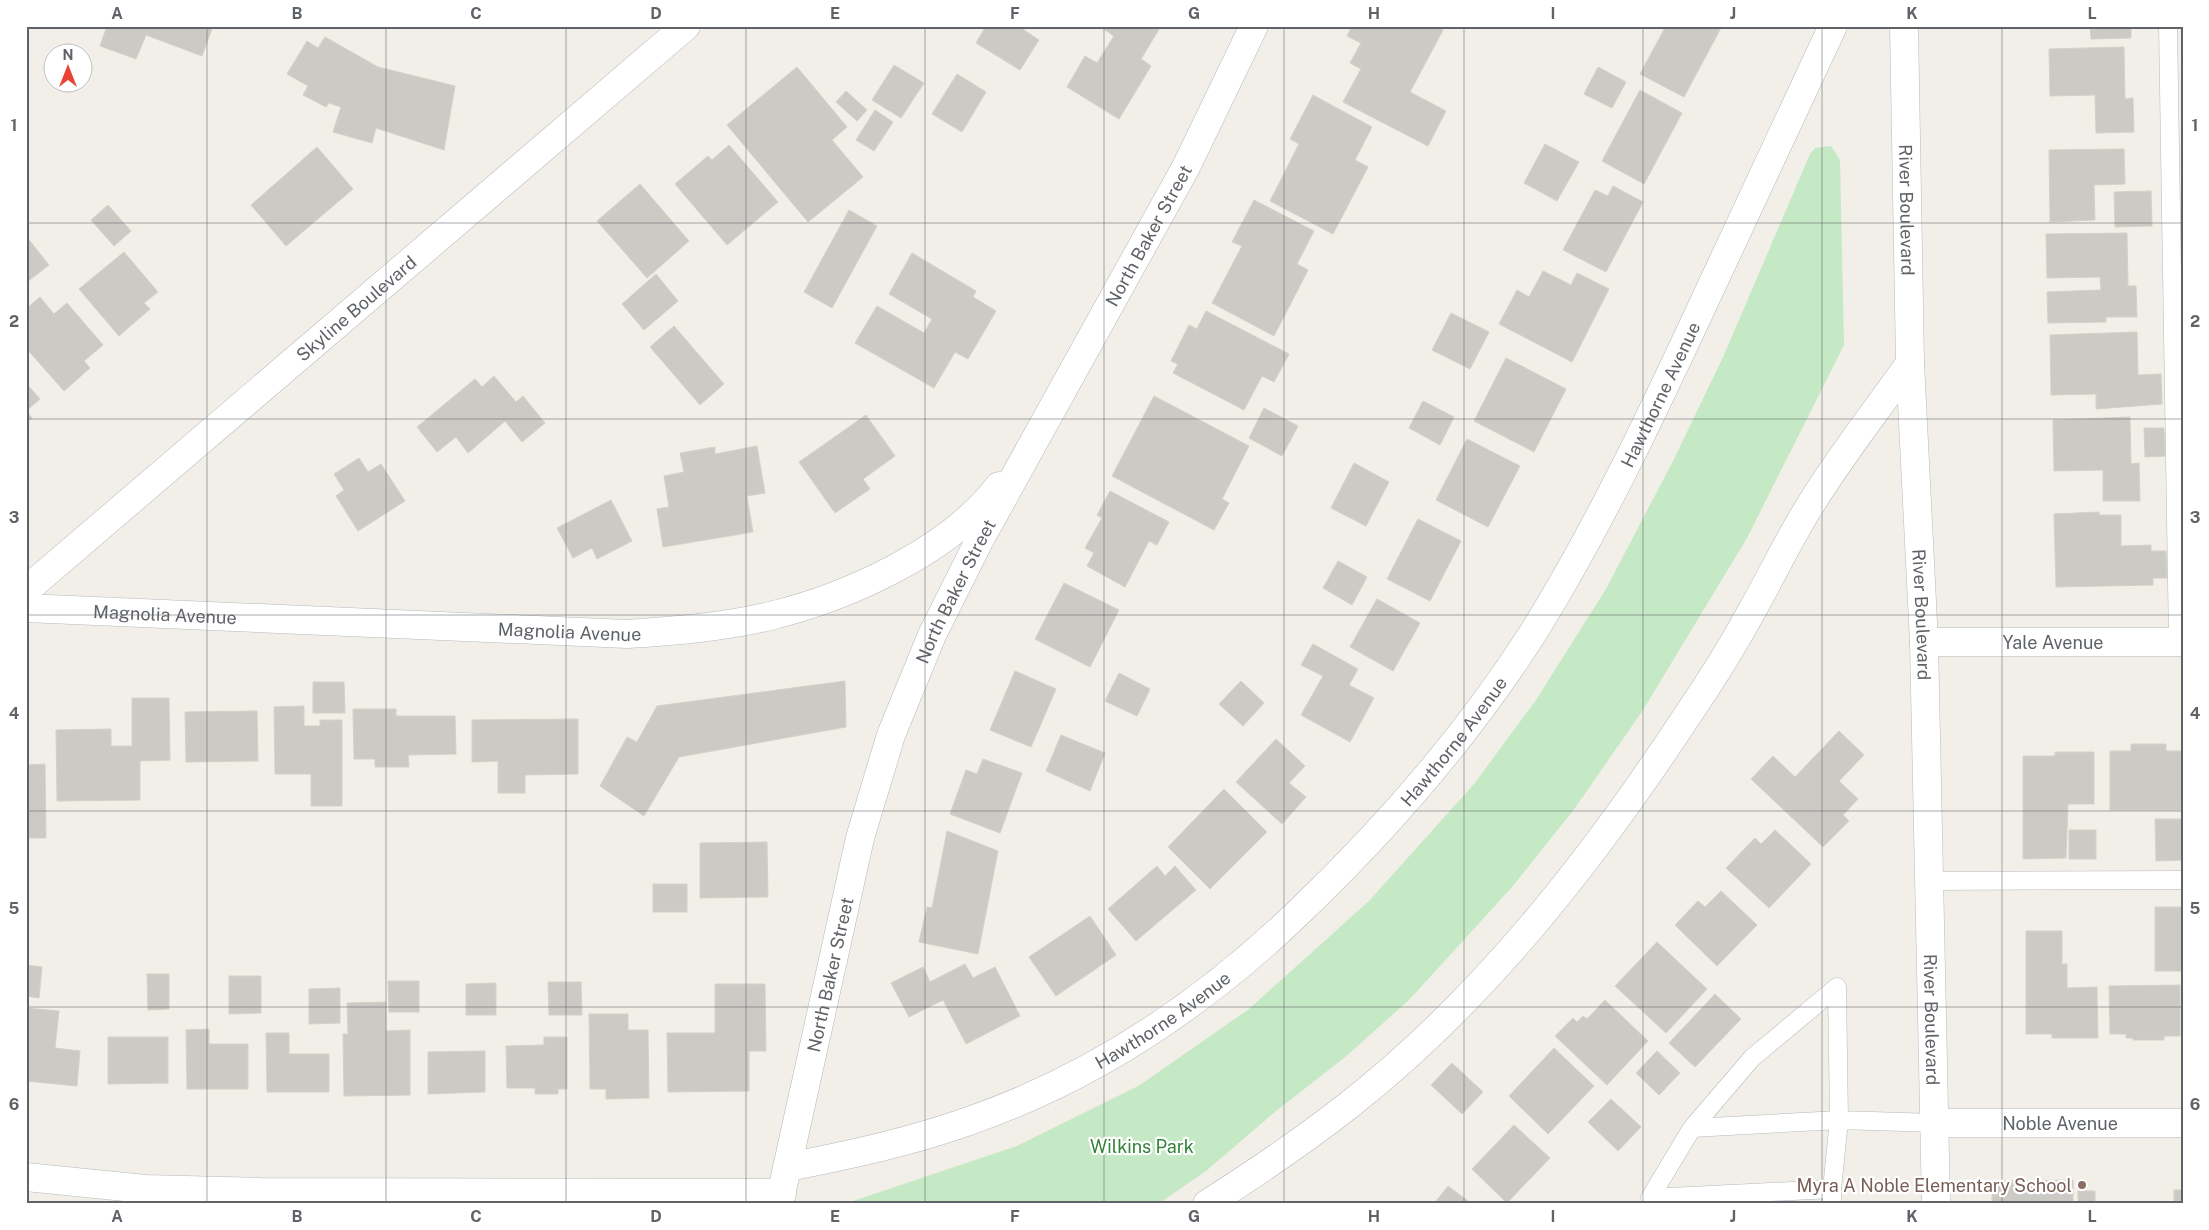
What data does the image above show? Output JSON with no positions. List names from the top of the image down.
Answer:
{
  "streets": {
    "street": [
      "River Boulevard",
      "North Baker Street",
      "Skyline Boulevard",
      "Hawthorne Avenue",
      "Magnolia Avenue",
      "Yale Avenue",
      "Noble Avenue"
    ]
  },
  "crossings": [
    ["River Boulevard", "Yale Avenue"],
    ["River Boulevard", "Noble Avenue"],
    ["North Baker Street", "Hawthorne Avenue"],
    ["North Baker Street", "Magnolia Avenue"]
  ],
  "parks": ["Wilkins Park"],
  "places": ["Myra A Noble Elementary School"],
  "north": "top",
  "grid": {
    "columns": [
      "A",
      "B",
      "C",
      "D",
      "E",
      "F",
      "G",
      "H",
      "I",
      "J",
      "K",
      "L"
    ],
    "rows": [
      "1",
      "2",
      "3",
      "4",
      "5",
      "6"
    ]
  }
}
